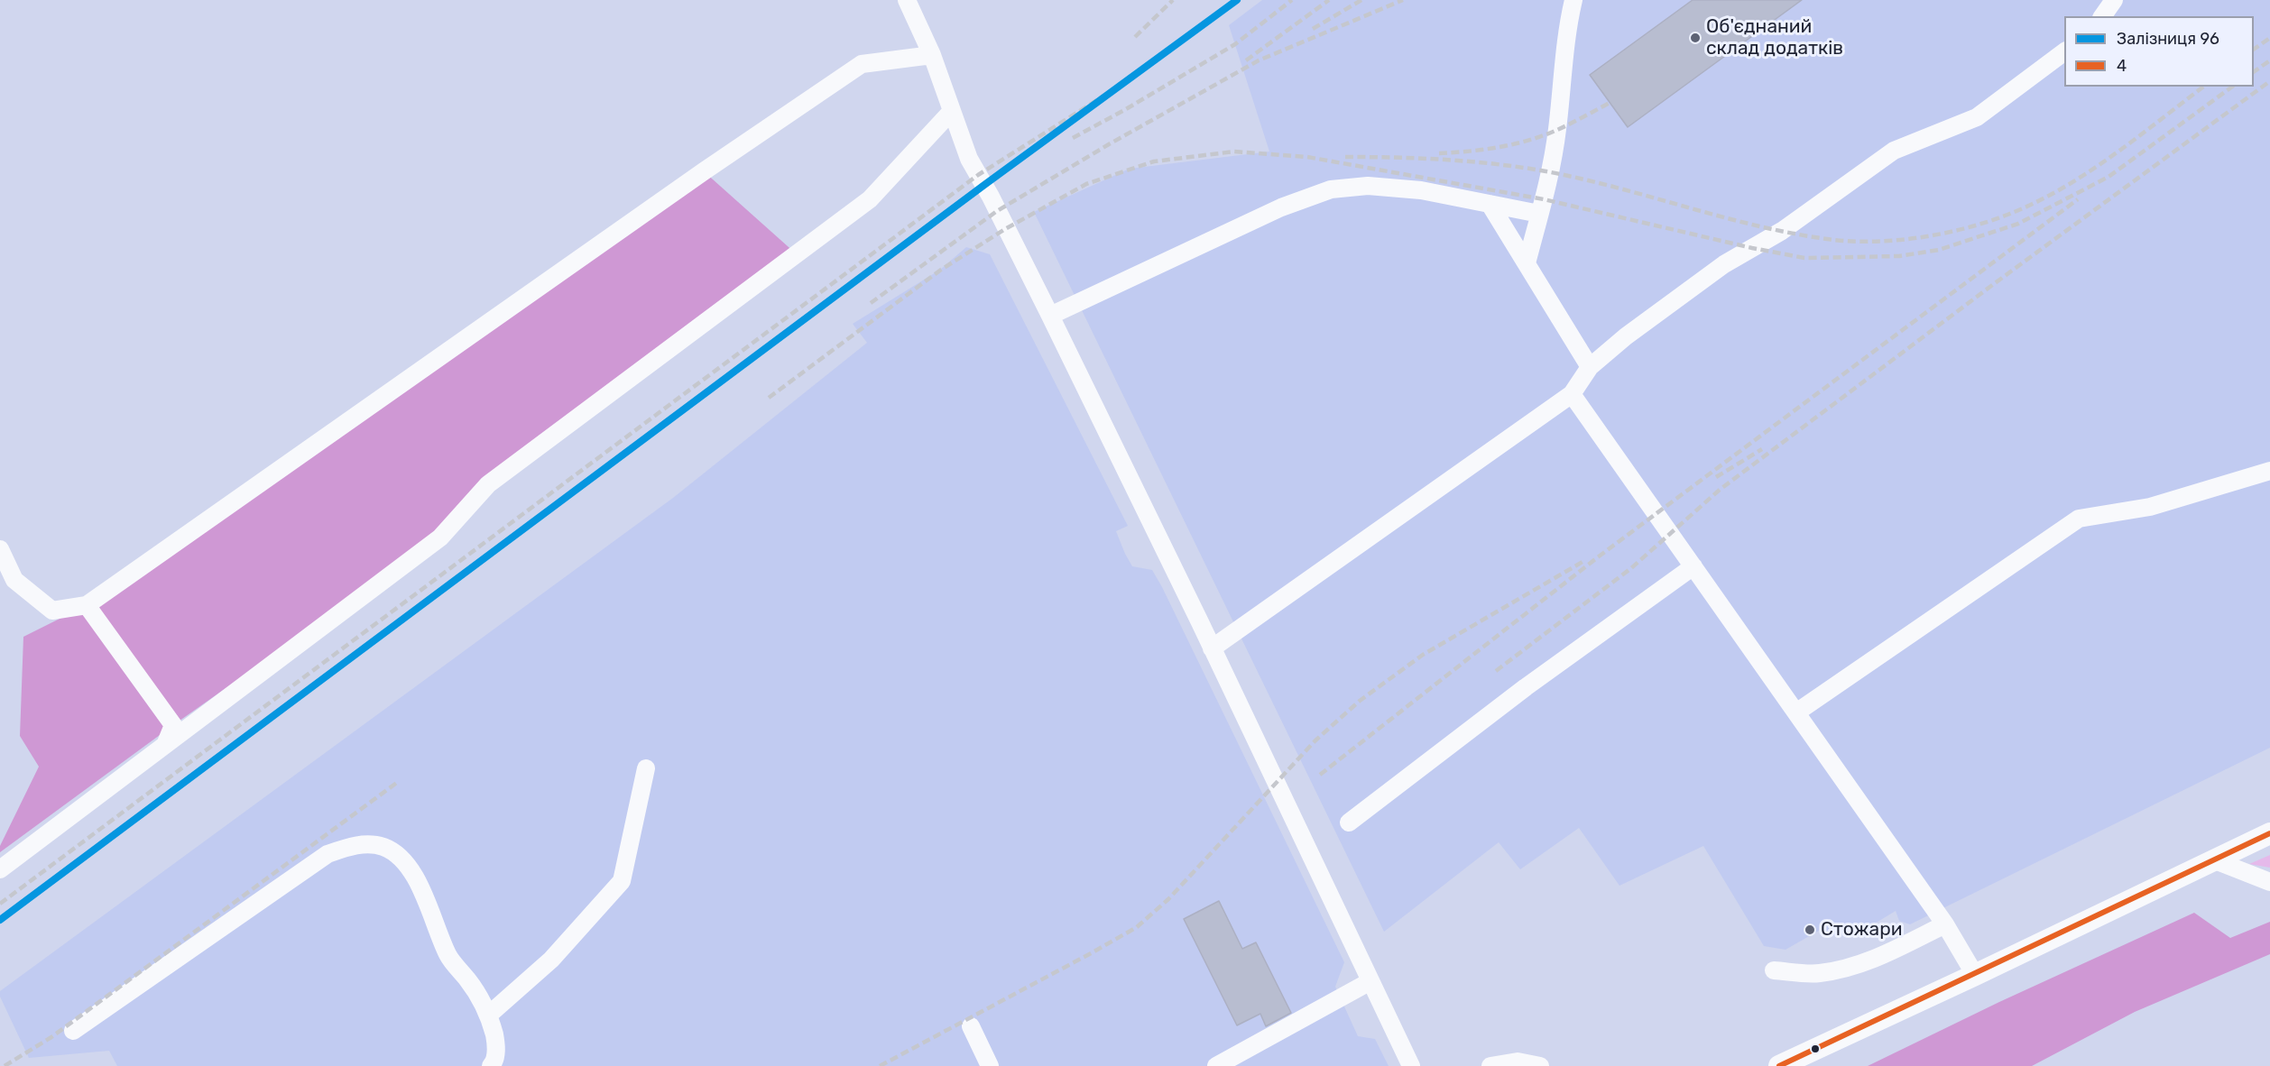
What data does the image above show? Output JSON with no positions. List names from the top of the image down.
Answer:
{
  "places": ["Об'єднаний склад додатків", "Стожари"],
  "lines": ["rail line 96", "transit line 4"],
  "legend": ["Залізниця 96", "4"]
}
